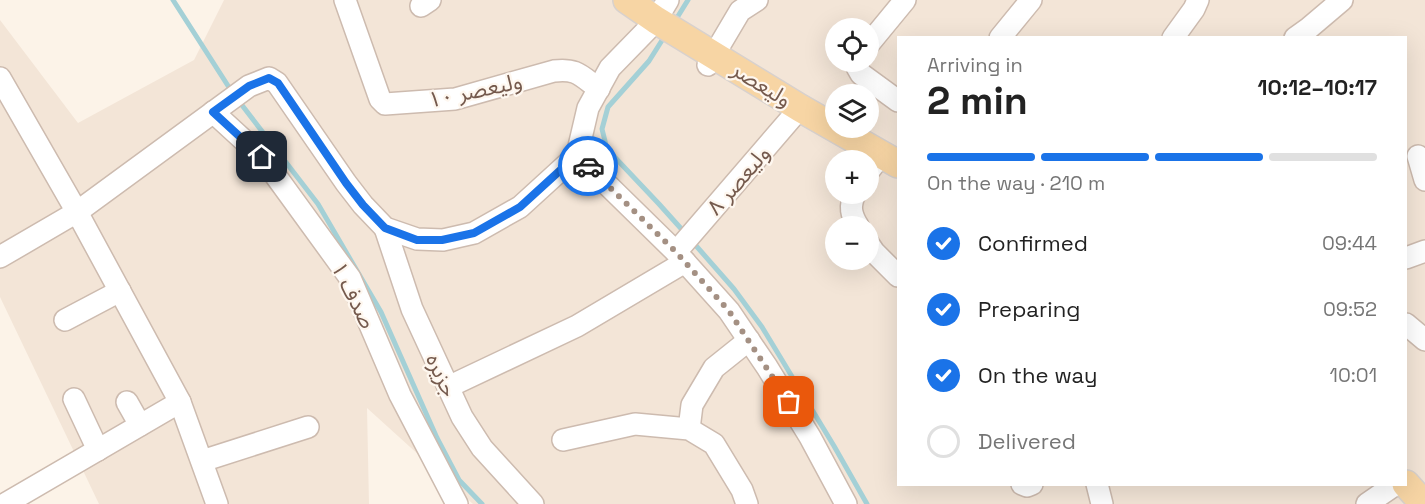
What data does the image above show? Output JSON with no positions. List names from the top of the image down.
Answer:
{
  "streets": {
    "main road": ["ولیعصر"],
    "street": [
      "ولیعصر ۱۰",
      "ولیعصر ۸",
      "صدف ۱",
      "جزیره"
    ]
  },
  "crossings": [
    ["ولیعصر", "ولیعصر ۸"],
    ["ولیعصر ۸", "جزیره"]
  ],
  "page": {
    "map_buttons": ["+", "−"],
    "heading": ["2 min", "Arriving in", "10:12–10:17"],
    "bar": "On the way · 210 m",
    "list": [
      ["Confirmed", "09:44"],
      ["Preparing", "09:52"],
      ["On the way", "10:01"],
      "Delivered"
    ]
  }
}
